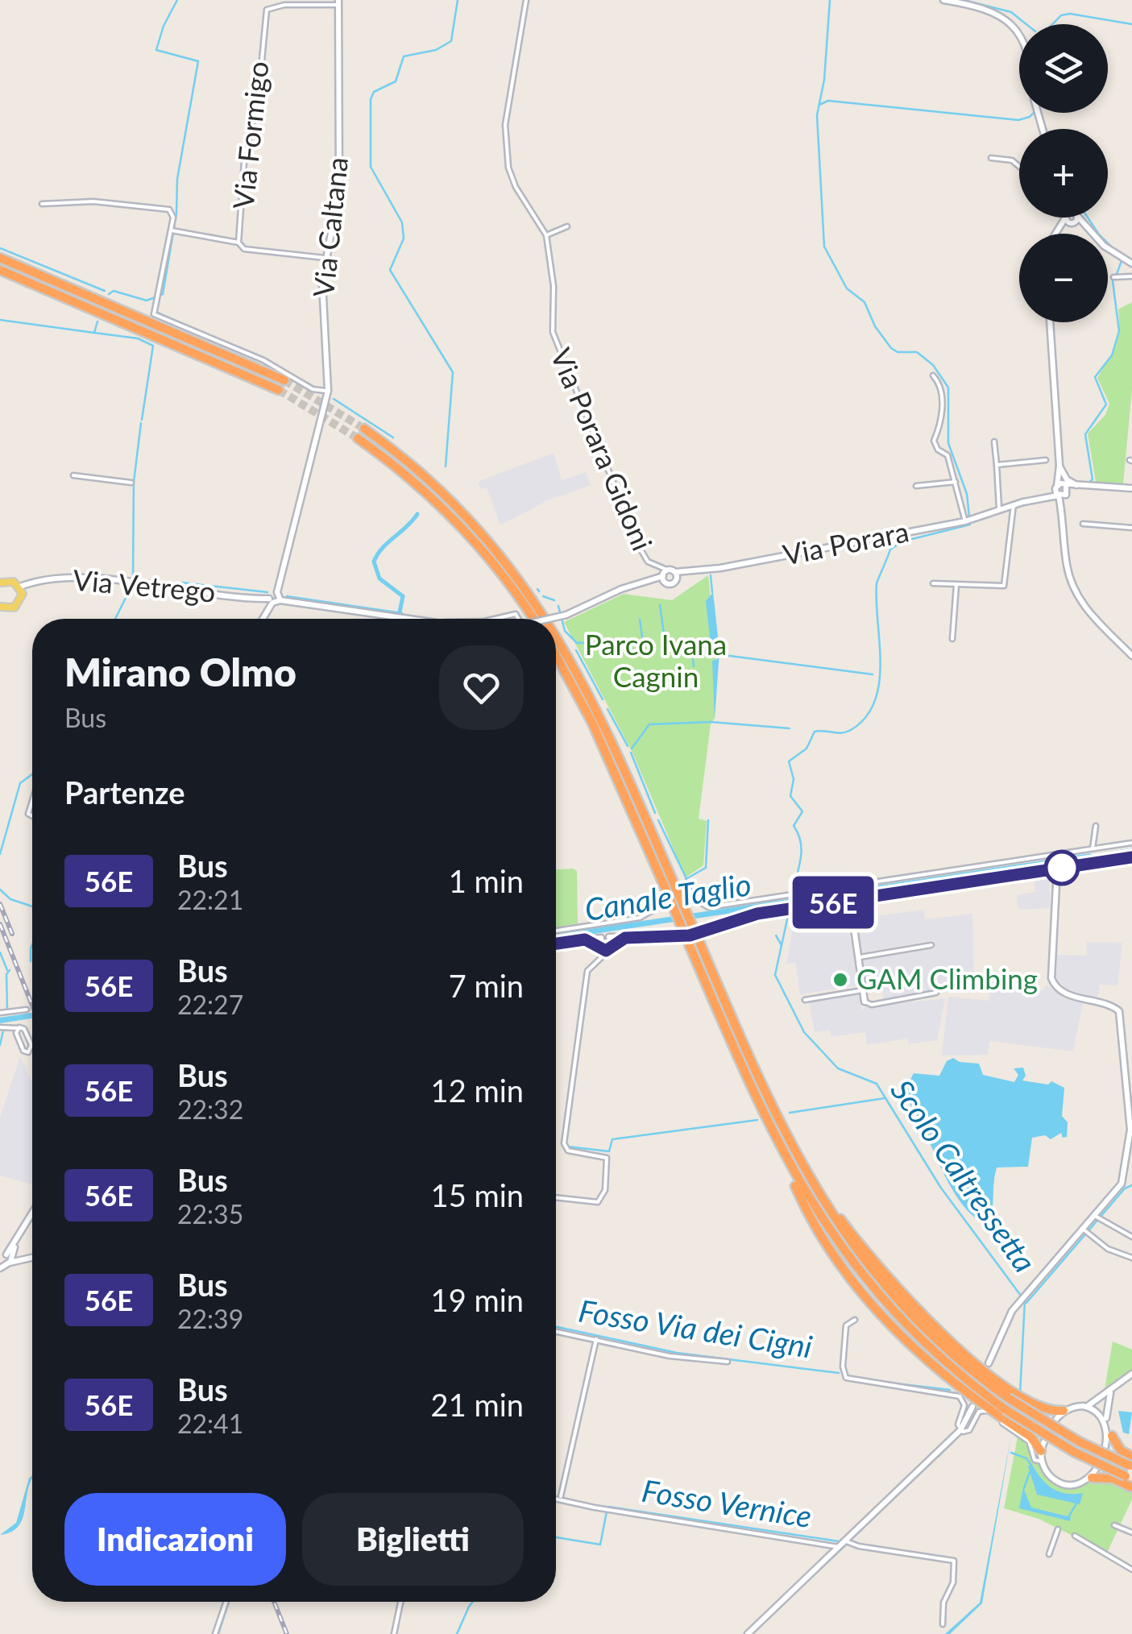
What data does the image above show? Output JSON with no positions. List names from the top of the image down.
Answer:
{
  "streets": {
    "main road": ["Via Caltana", "Via Porara", "Via Vetrego"],
    "street": ["Via Formigo", "Via Porara Gidoni"]
  },
  "crossings": [
    ["Via Formigo", "Via Caltana"],
    ["Via Porara Gidoni", "Via Porara"]
  ],
  "water": [
    "Canale Taglio",
    "Scolo Caltressetta",
    "Fosso Via dei Cigni",
    "Fosso Vernice"
  ],
  "parks": ["Parco Ivana Cagnin"],
  "places": ["GAM Climbing"],
  "lines": ["bus line 56E"],
  "page": {
    "on_map": "56E",
    "map_buttons": ["+", "−"],
    "heading": [
      ["Mirano Olmo", "Bus"],
      "Partenze"
    ],
    "list": [
      {
        "mark": "56E",
        "name": "Bus",
        "note": "22:21",
        "value": "1 min"
      },
      {
        "mark": "56E",
        "name": "Bus",
        "note": "22:27",
        "value": "7 min"
      },
      {
        "mark": "56E",
        "name": "Bus",
        "note": "22:32",
        "value": "12 min"
      },
      {
        "mark": "56E",
        "name": "Bus",
        "note": "22:35",
        "value": "15 min"
      },
      {
        "mark": "56E",
        "name": "Bus",
        "note": "22:39",
        "value": "19 min"
      },
      {
        "mark": "56E",
        "name": "Bus",
        "note": "22:41",
        "value": "21 min"
      }
    ],
    "buttons": ["Indicazioni", "Biglietti"]
  }
}
